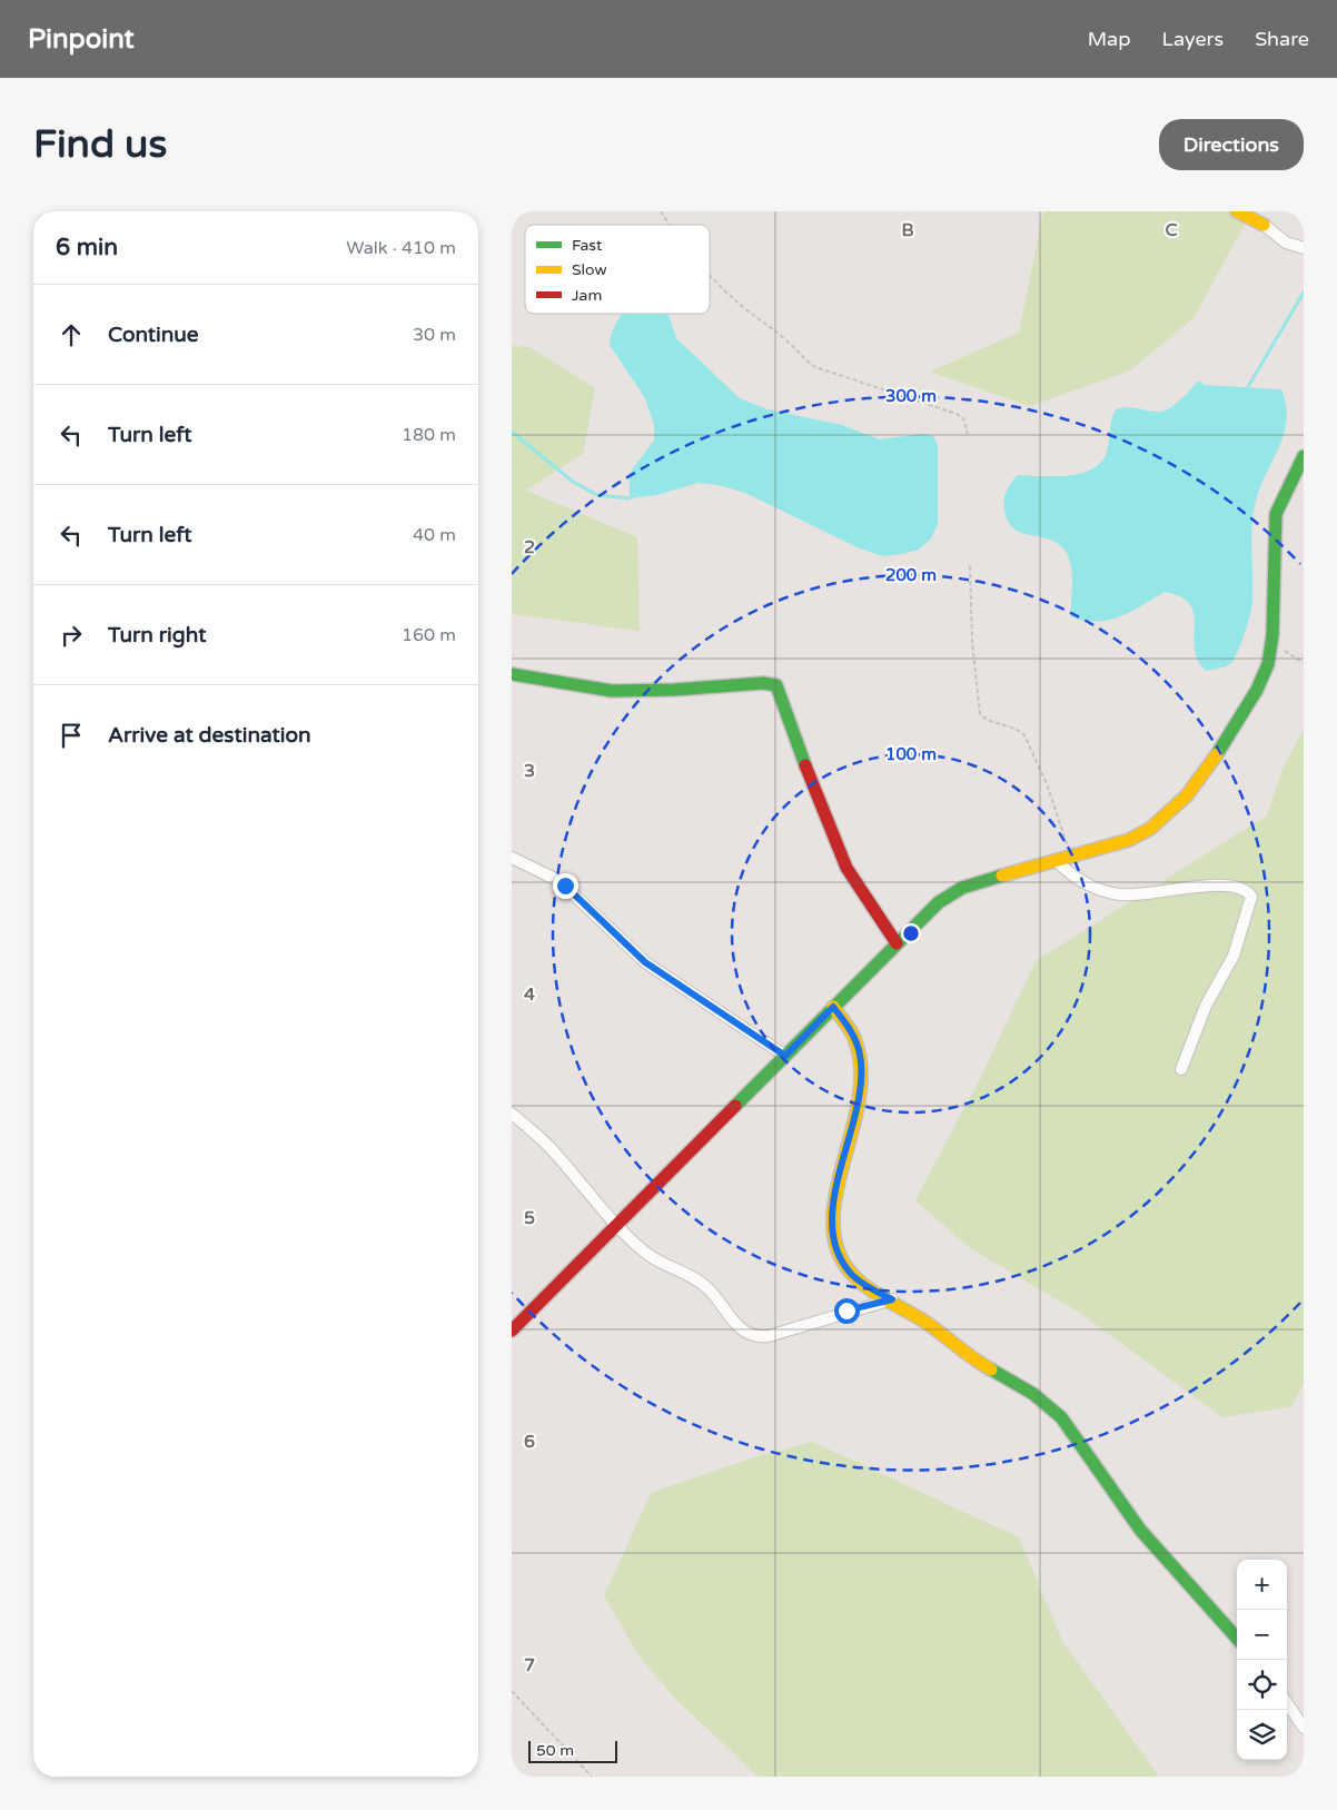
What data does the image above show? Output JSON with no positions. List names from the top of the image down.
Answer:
{
  "legend": ["Fast", "Slow", "Jam"],
  "scale_bar": "50 m",
  "page": {
    "header": "Pinpoint",
    "nav": ["Map", "Layers", "Share"],
    "buttons": "Directions",
    "title": "Find us",
    "heading": ["6 min", "Walk · 410 m"],
    "list": [
      ["Continue", "30 m"],
      ["Turn left", "180 m"],
      ["Turn left", "40 m"],
      ["Turn right", "160 m"],
      "Arrive at destination"
    ],
    "map_buttons": ["+", "−"],
    "scale": "50 m"
  },
  "grid": {
    "columns": ["B", "C"],
    "rows": [
      "2",
      "3",
      "4",
      "5",
      "6",
      "7"
    ]
  },
  "rings": ["300 m", "200 m", "100 m"]
}
